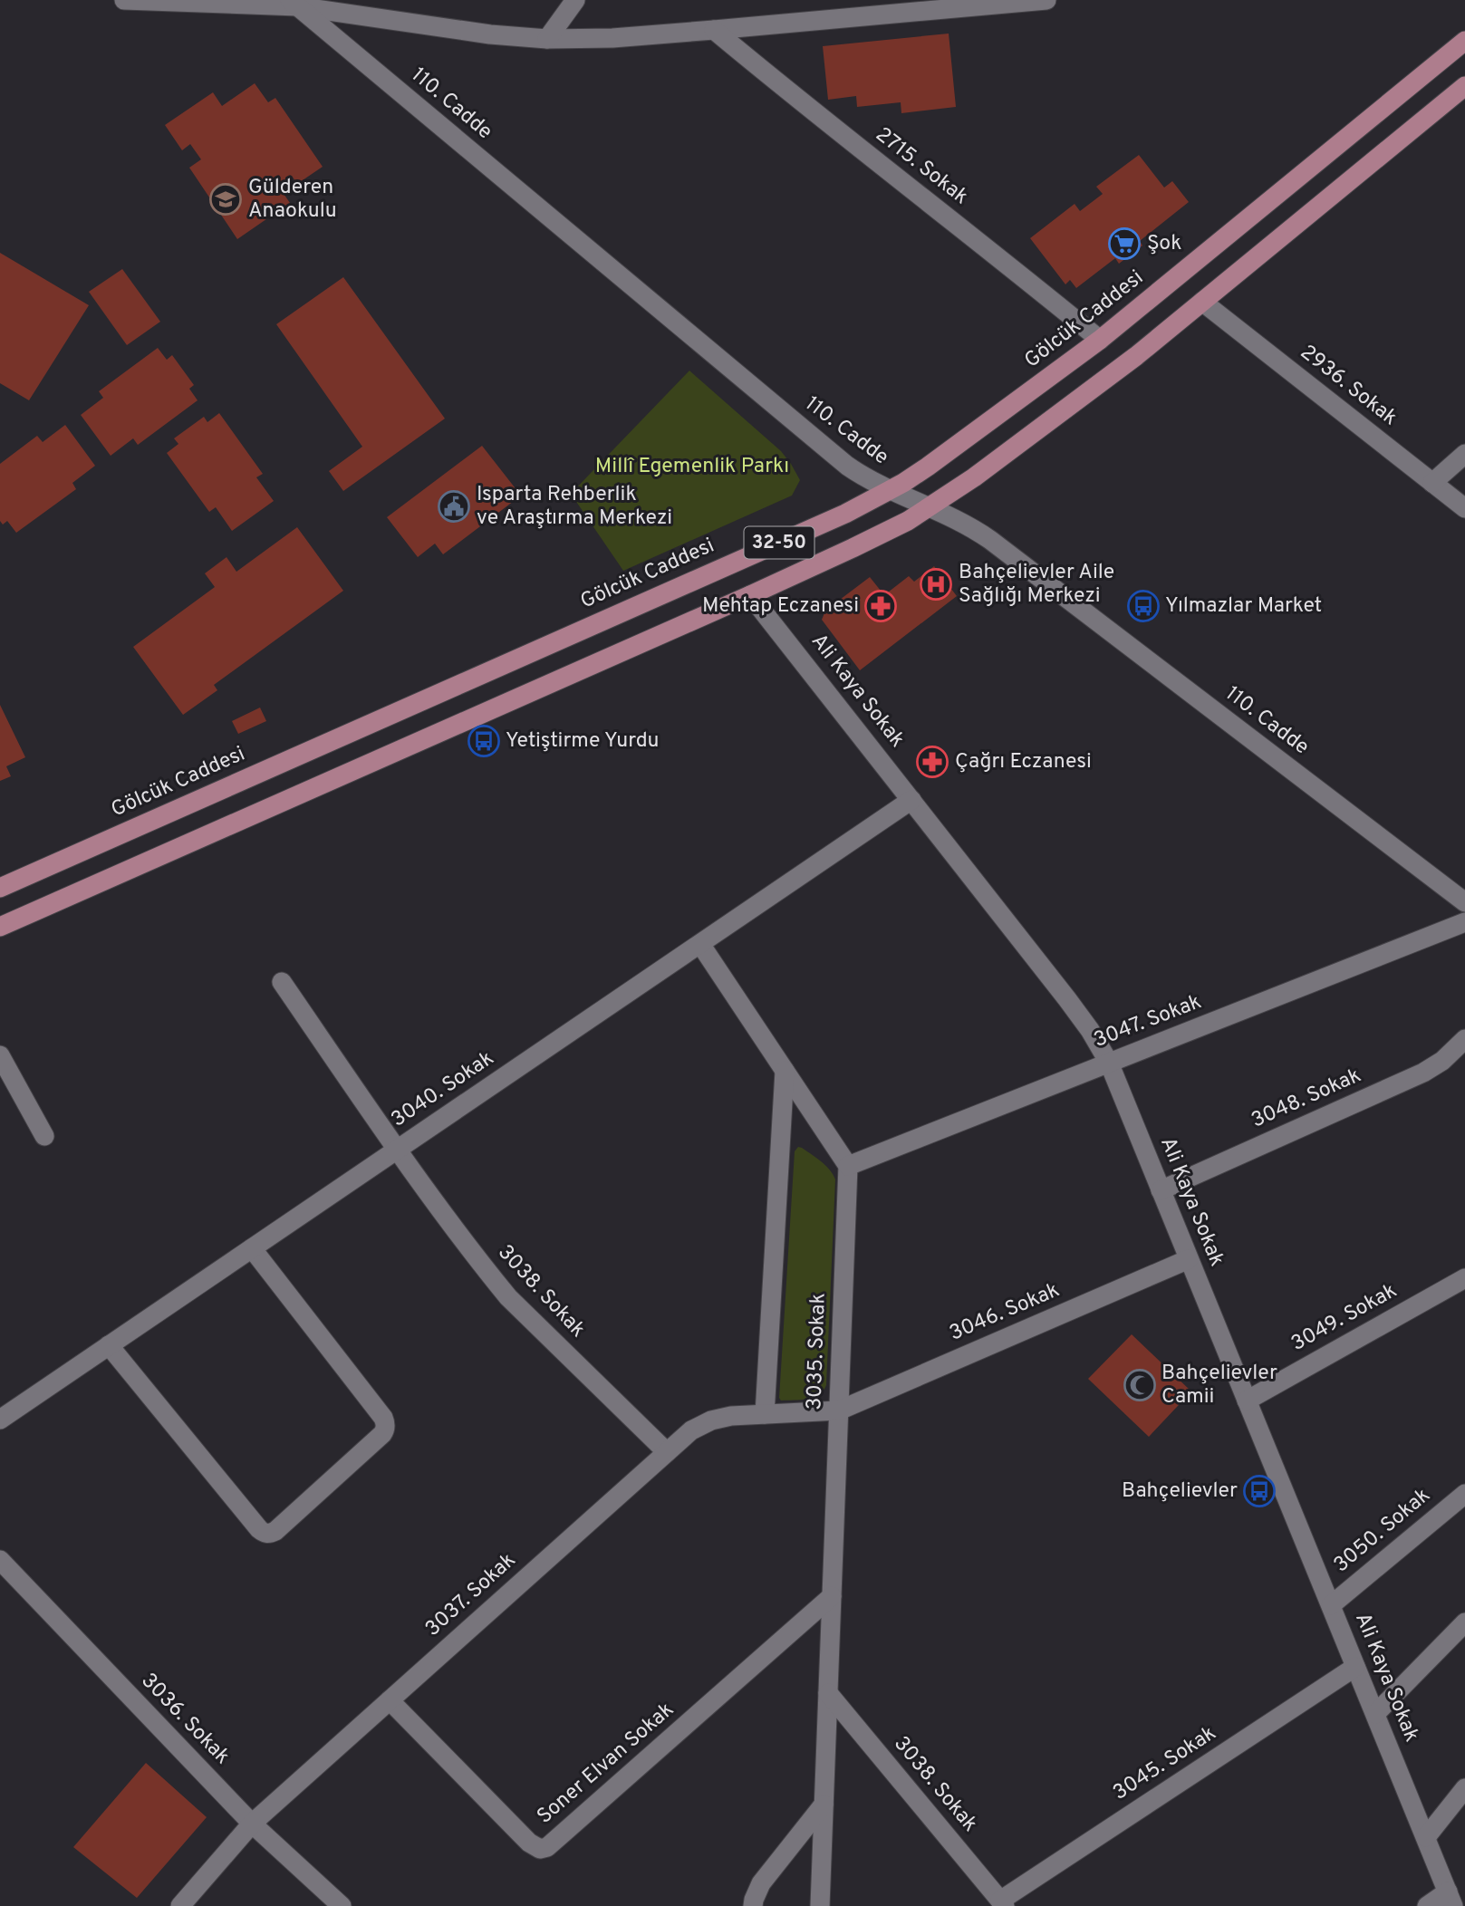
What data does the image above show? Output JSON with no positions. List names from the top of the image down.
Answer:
{
  "streets": {
    "main road": ["Gölcük Caddesi", "32-50"],
    "street": [
      "110. Cadde",
      "2715. Sokak",
      "2936. Sokak",
      "Ali Kaya Sokak",
      "3047. Sokak",
      "3040. Sokak",
      "3048. Sokak",
      "3038. Sokak",
      "3046. Sokak",
      "3049. Sokak",
      "3035. Sokak",
      "3050. Sokak",
      "3037. Sokak",
      "3036. Sokak",
      "Soner Elvan Sokak",
      "3045. Sokak"
    ]
  },
  "crossings": [
    ["110. Cadde", "Gölcük Caddesi"],
    ["110. Cadde", "32-50"],
    ["2715. Sokak", "Gölcük Caddesi"],
    ["2936. Sokak", "32-50"],
    ["32-50", "Ali Kaya Sokak"],
    ["Ali Kaya Sokak", "3047. Sokak"],
    ["Ali Kaya Sokak", "3040. Sokak"],
    ["Ali Kaya Sokak", "3048. Sokak"],
    ["Ali Kaya Sokak", "3046. Sokak"],
    ["Ali Kaya Sokak", "3049. Sokak"],
    ["Ali Kaya Sokak", "3050. Sokak"],
    ["Ali Kaya Sokak", "3045. Sokak"],
    ["3047. Sokak", "3035. Sokak"],
    ["3040. Sokak", "3038. Sokak"],
    ["3038. Sokak", "3035. Sokak"],
    ["3038. Sokak", "3037. Sokak"],
    ["3038. Sokak", "3045. Sokak"],
    ["3046. Sokak", "3035. Sokak"],
    ["3046. Sokak", "3037. Sokak"],
    ["3035. Sokak", "3037. Sokak"],
    ["3035. Sokak", "Soner Elvan Sokak"],
    ["3037. Sokak", "3036. Sokak"],
    ["3037. Sokak", "Soner Elvan Sokak"]
  ],
  "parks": ["Millî Egemenlik Parkı"],
  "places": {
    "school or university": ["Gülderen Anaokulu"],
    "supermarket": ["Şok"],
    "public building": ["Isparta Rehberlik ve Araştırma Merkezi"],
    "hospital": ["Bahçelievler Aile Sağlığı Merkezi"],
    "pharmacy": ["Mehtap Eczanesi", "Çağrı Eczanesi"],
    "bus stop": ["Yılmazlar Market", "Yetiştirme Yurdu", "Bahçelievler"],
    "mosque": ["Bahçelievler Camii"]
  }
}
